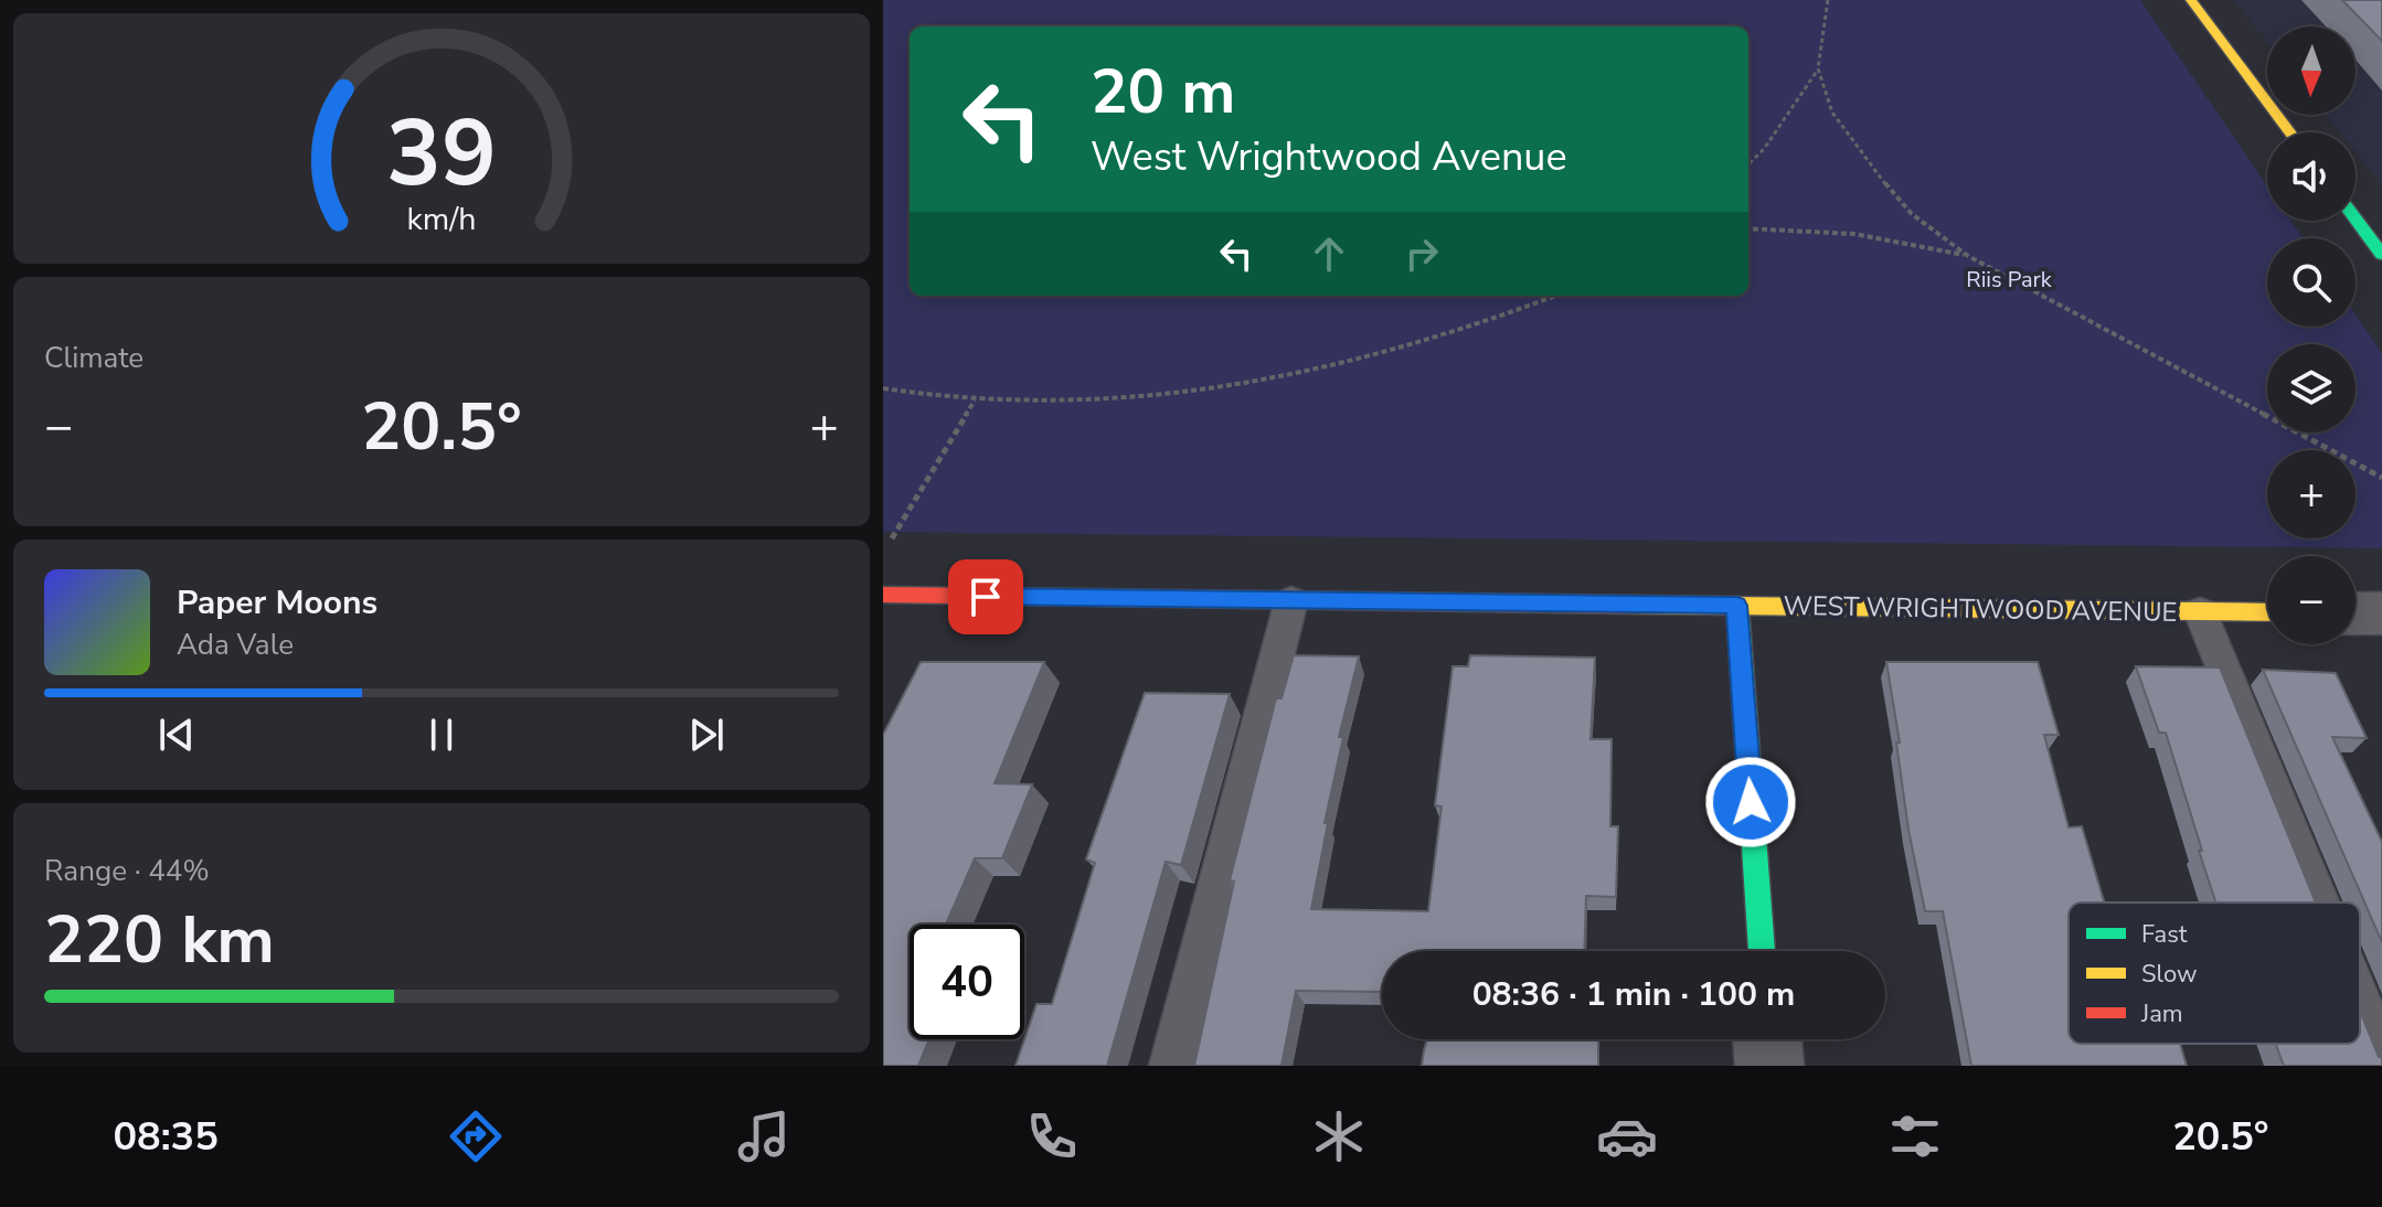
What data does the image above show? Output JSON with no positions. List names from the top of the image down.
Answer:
{
  "streets": {
    "street": ["WEST WRIGHTWOOD AVENUE"]
  },
  "parks": ["Riis Park"],
  "legend": ["Fast", "Slow", "Jam"],
  "north": "bottom",
  "page": {
    "map_buttons": ["+", "−"],
    "turn": ["20 m", "West Wrightwood Avenue"],
    "tile": [
      "Climate",
      ["Range · 44%", "220 km"]
    ],
    "heat": ["−", "20.5°", "+"],
    "song": ["Paper Moons", "Ada Vale"],
    "limit": "40",
    "trip": "08:36 · 1 min · 100 m",
    "tabs": ["08:35", "20.5°"],
    "gauge": ["39", "km/h"]
  }
}
